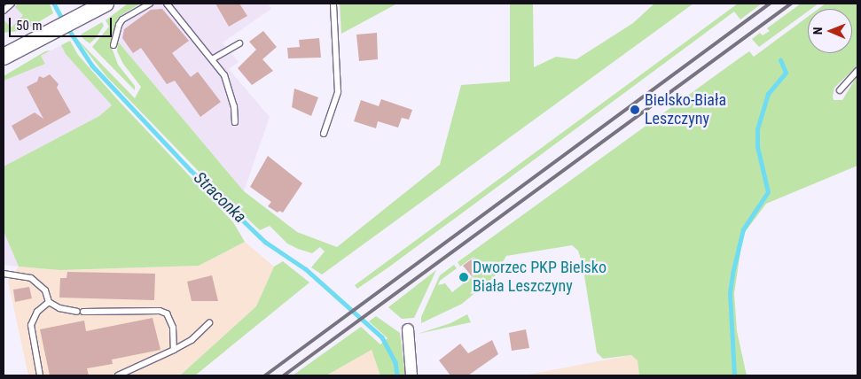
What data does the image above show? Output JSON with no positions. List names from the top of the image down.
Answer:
{
  "water": ["Straconka"],
  "places": ["Bielsko-Biała Leszczyny", "Dworzec PKP Bielsko Biała Leszczyny"],
  "scale_bar": "50 m",
  "north": "left"
}
